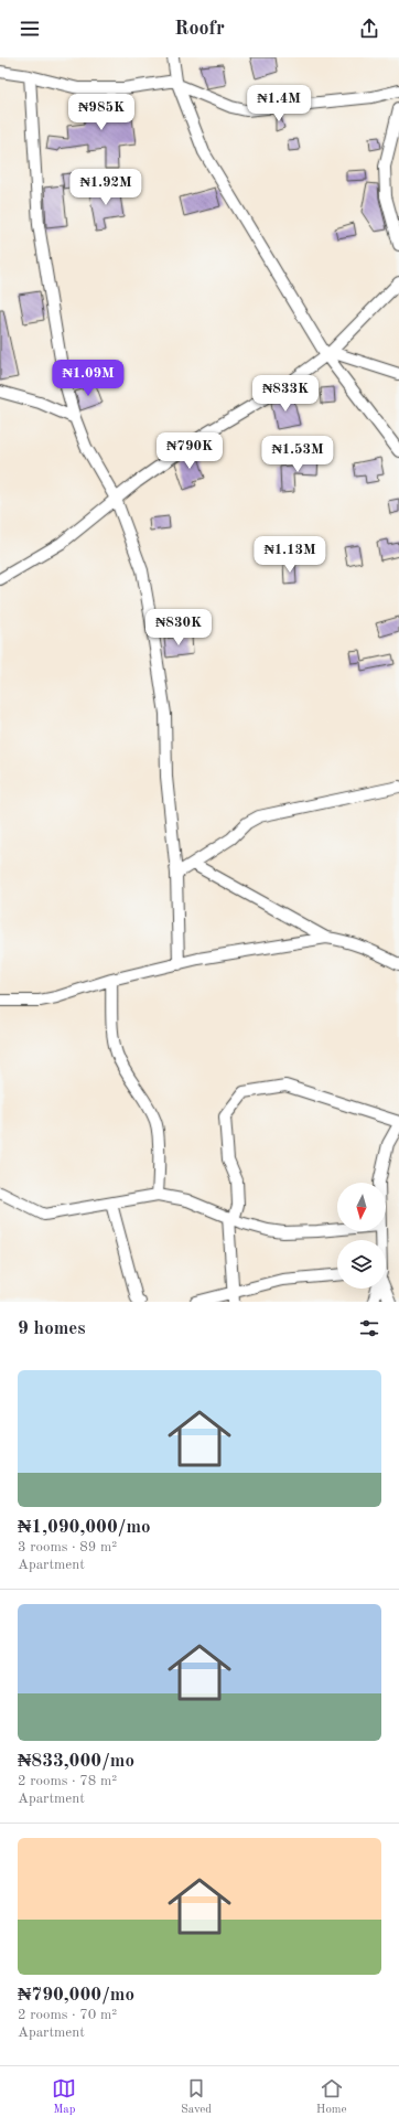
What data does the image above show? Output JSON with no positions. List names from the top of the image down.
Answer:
{
  "north": "bottom",
  "page": {
    "header": "Roofr",
    "price": [
      "₦1.4M",
      "₦985K",
      "₦1.92M",
      "₦1.09M",
      "₦833K",
      "₦790K",
      "₦1.53M",
      "₦1.13M",
      "₦830K"
    ],
    "heading": "9 homes",
    "list": [
      {
        "name": "₦1,090,000/mo",
        "note": "3 rooms · 89 m² · Apartment"
      },
      {
        "name": "₦833,000/mo",
        "note": "2 rooms · 78 m² · Apartment"
      },
      {
        "name": "₦790,000/mo",
        "note": "2 rooms · 70 m² · Apartment"
      }
    ],
    "tabs": ["Map", "Saved", "Home"]
  }
}
